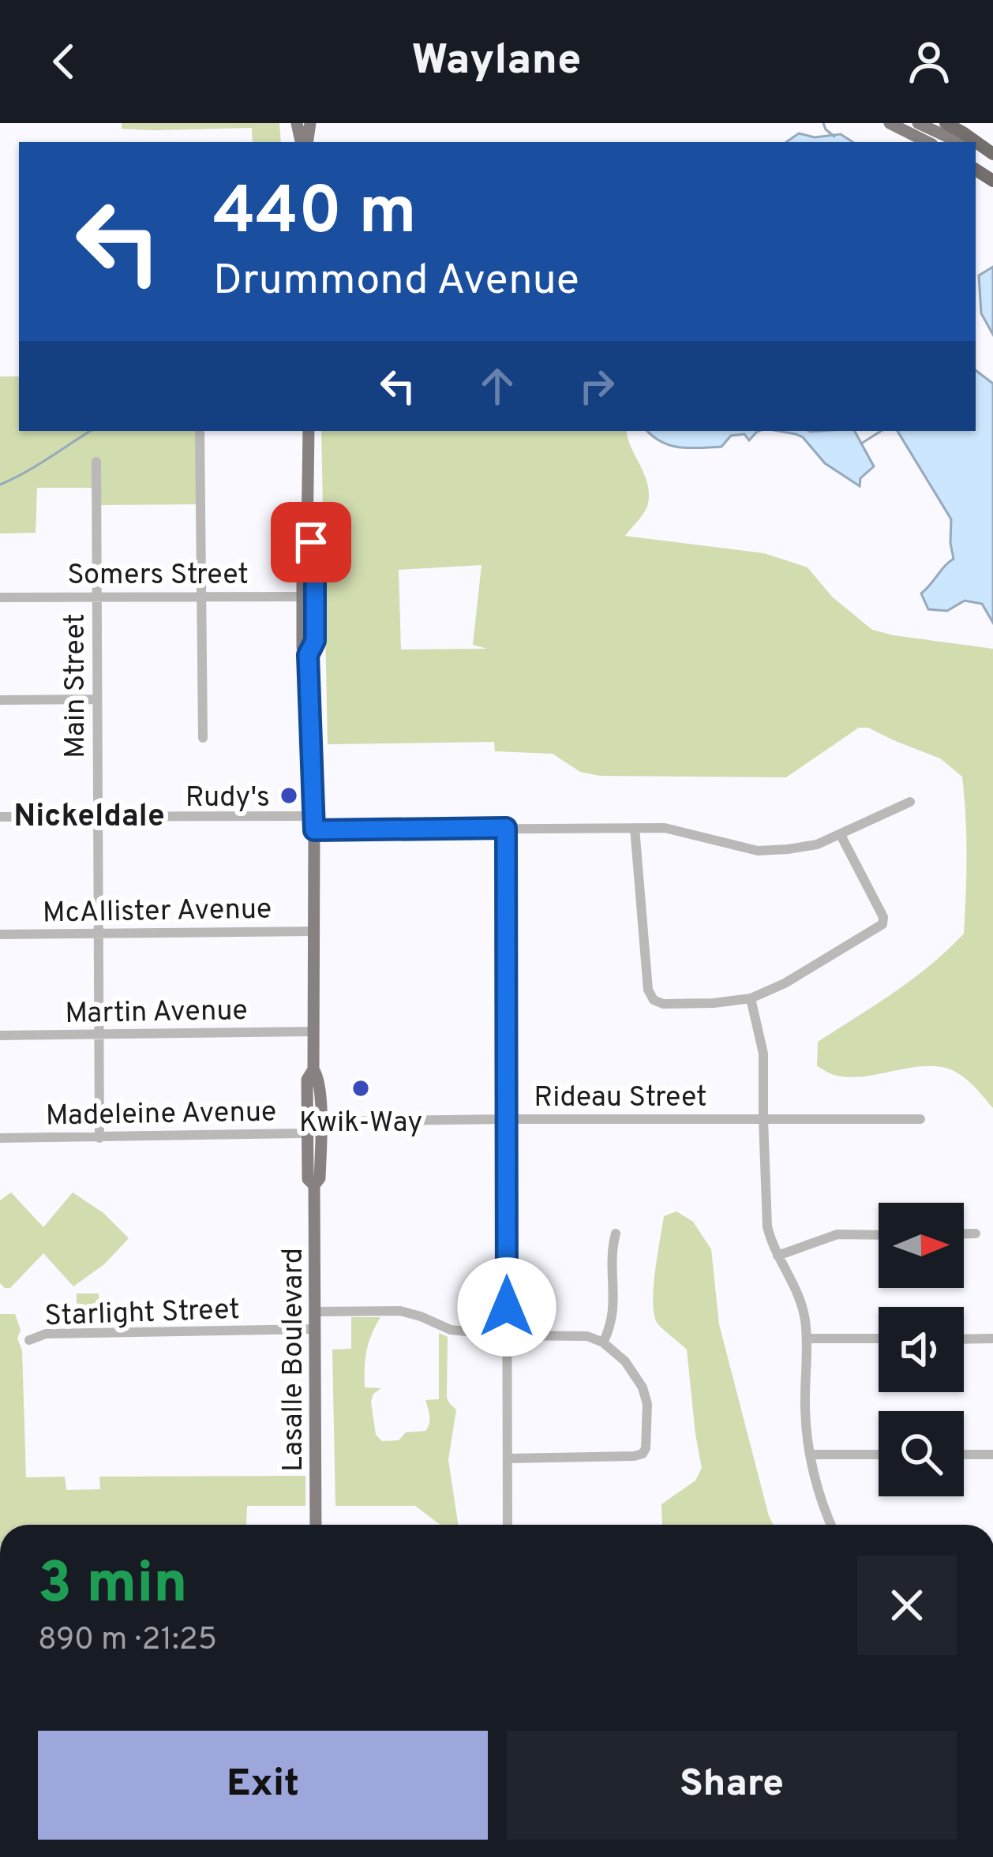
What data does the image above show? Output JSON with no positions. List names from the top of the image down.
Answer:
{
  "streets": {
    "main road": ["Lasalle Boulevard"],
    "street": [
      "Somers Street",
      "Main Street",
      "McAllister Avenue",
      "Martin Avenue",
      "Rideau Street",
      "Madeleine Avenue",
      "Starlight Street"
    ]
  },
  "crossings": [
    ["Somers Street", "Main Street"],
    ["Somers Street", "Lasalle Boulevard"],
    ["Main Street", "McAllister Avenue"],
    ["Main Street", "Martin Avenue"],
    ["Main Street", "Madeleine Avenue"],
    ["McAllister Avenue", "Lasalle Boulevard"],
    ["Martin Avenue", "Lasalle Boulevard"],
    ["Rideau Street", "Madeleine Avenue"],
    ["Rideau Street", "Lasalle Boulevard"],
    ["Madeleine Avenue", "Lasalle Boulevard"],
    ["Starlight Street", "Lasalle Boulevard"]
  ],
  "districts": ["Nickeldale"],
  "places": ["Rudy's", "Kwik-Way"],
  "north": "right",
  "page": {
    "header": "Waylane",
    "turn": ["440 m", "Drummond Avenue"],
    "heading": ["3 min", "890 m · 21:25"],
    "buttons": ["Exit", "Share"]
  }
}
